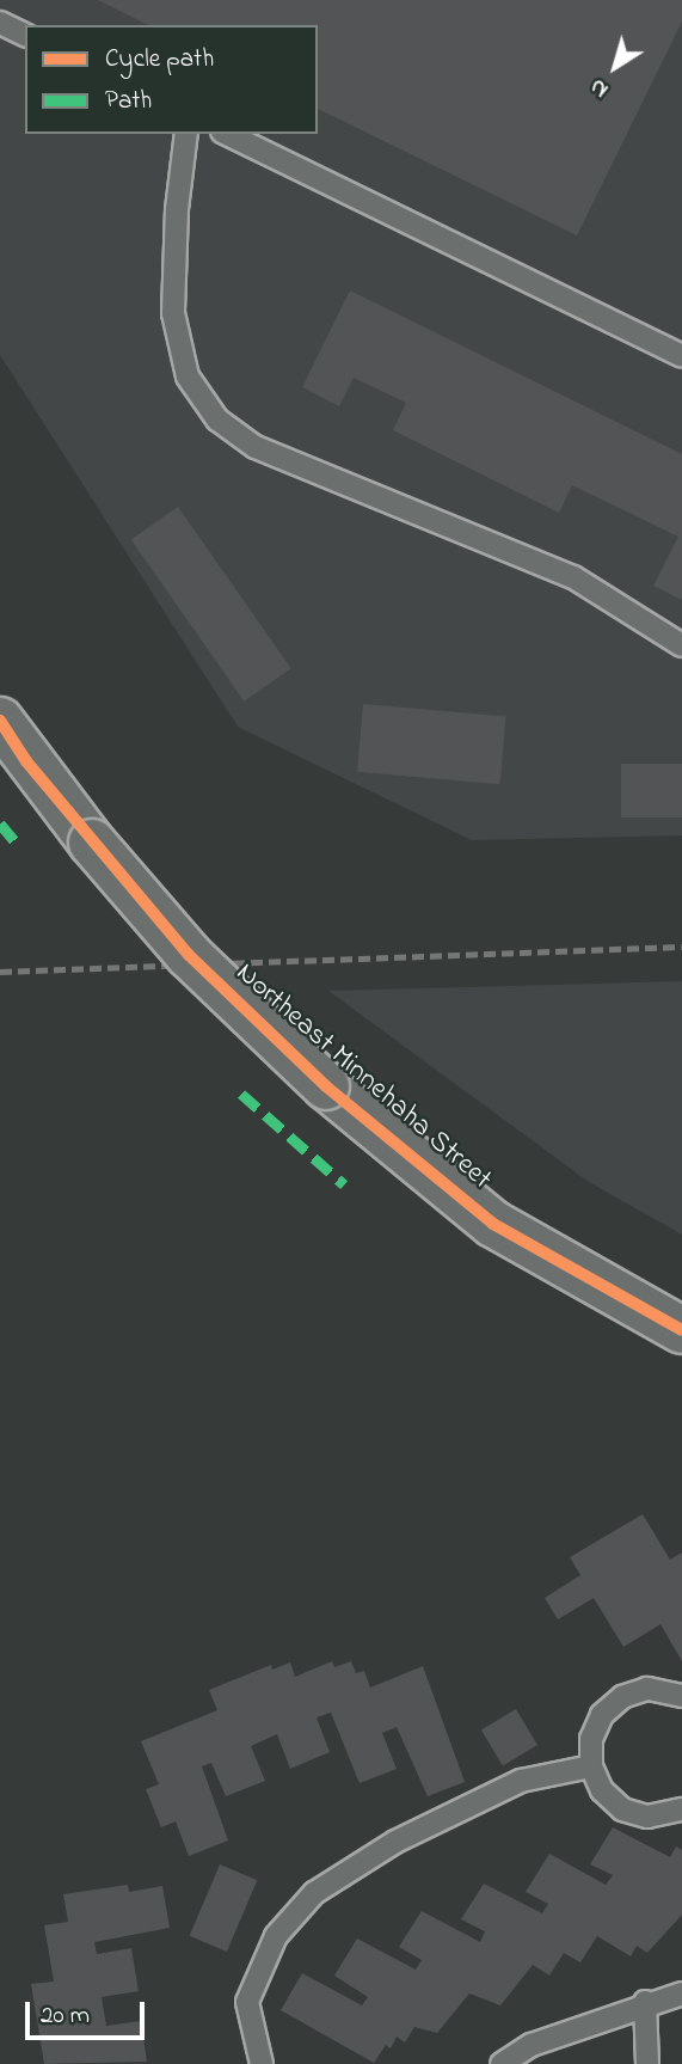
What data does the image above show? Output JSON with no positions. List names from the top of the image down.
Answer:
{
  "streets": {
    "main road": ["Northeast Minnehaha Street"]
  },
  "legend": ["Cycle path", "Path"],
  "scale_bar": "20 m",
  "north": "bottom left"
}
